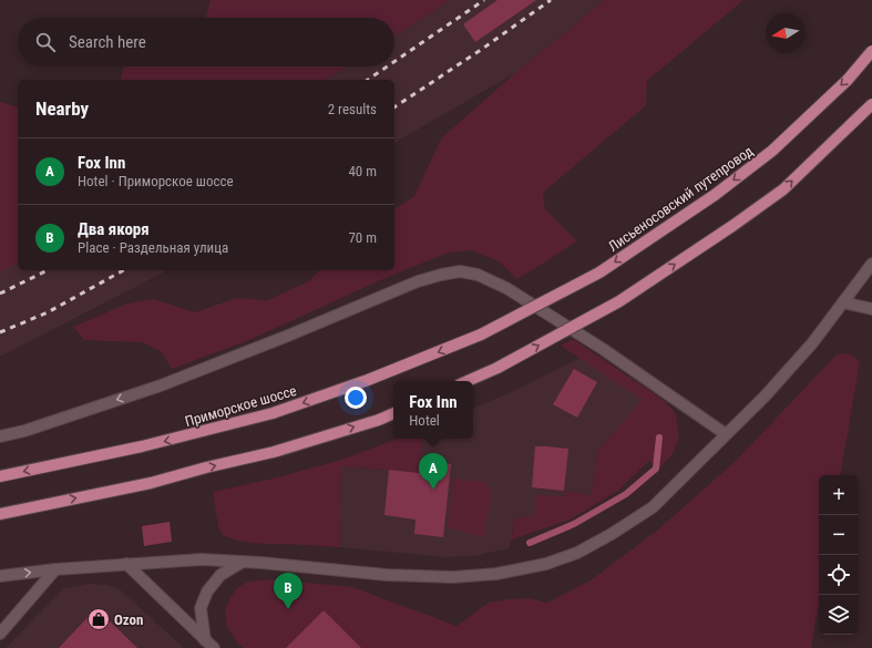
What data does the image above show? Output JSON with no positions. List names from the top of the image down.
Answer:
{
  "streets": {
    "main road": ["Лисьеносовский путепровод", "Приморское шоссе"]
  },
  "crossings": [
    ["Лисьеносовский путепровод", "Приморское шоссе"]
  ],
  "places": {
    "shop": ["Ozon"]
  },
  "north": "left",
  "page": {
    "search": "Search here",
    "heading": ["Nearby", "2 results"],
    "list": [
      {
        "mark": "A",
        "name": "Fox Inn",
        "note": "Hotel · Приморское шоссе",
        "value": "40 m"
      },
      {
        "mark": "B",
        "name": "Два якоря",
        "note": "Place · Раздельная улица",
        "value": "70 m"
      }
    ],
    "popup": ["Fox Inn", "Hotel"],
    "pins": ["A", "B"],
    "map_buttons": ["+", "−"]
  }
}
